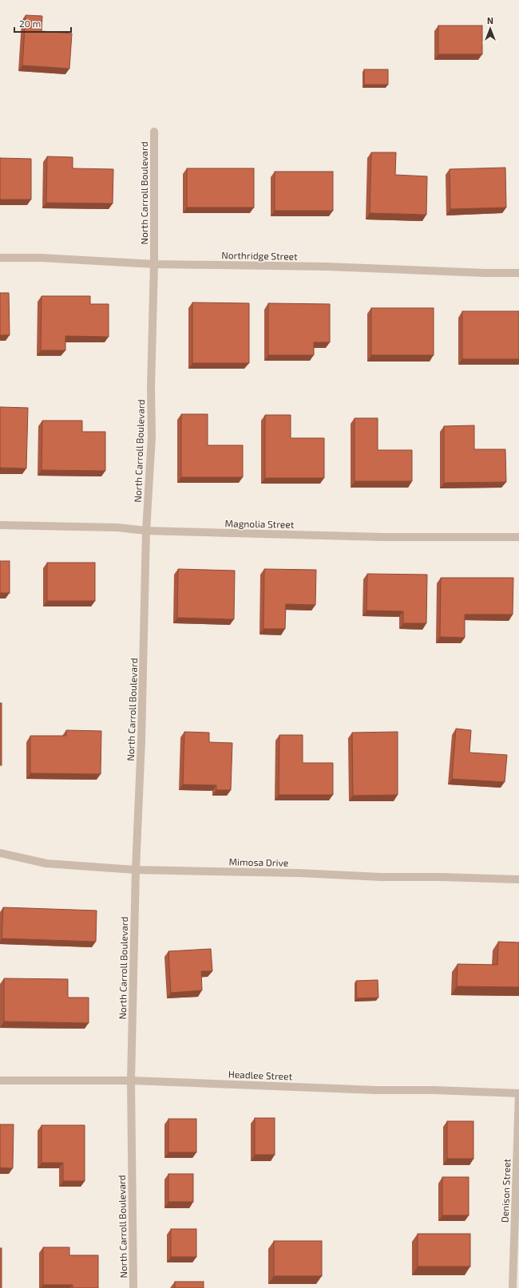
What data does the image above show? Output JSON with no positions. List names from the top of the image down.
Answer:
{
  "streets": {
    "street": [
      "North Carroll Boulevard",
      "Northridge Street",
      "Magnolia Street",
      "Mimosa Drive",
      "Headlee Street",
      "Denison Street"
    ]
  },
  "crossings": [
    ["North Carroll Boulevard", "Northridge Street"],
    ["North Carroll Boulevard", "Magnolia Street"],
    ["North Carroll Boulevard", "Mimosa Drive"],
    ["North Carroll Boulevard", "Headlee Street"],
    ["Headlee Street", "Denison Street"]
  ],
  "scale_bar": "20 m",
  "north": "top"
}
